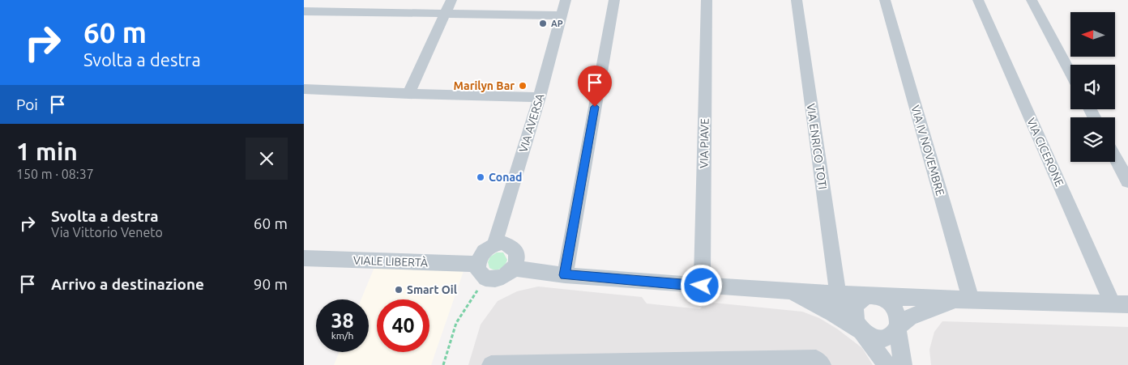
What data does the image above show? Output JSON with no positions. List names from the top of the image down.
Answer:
{
  "streets": {
    "street": [
      "VIA AVERSA",
      "VIA PIAVE",
      "VIA ENRICO TOTI",
      "VIA IV NOVEMBRE",
      "VIA CICERONE",
      "VIALE LIBERTÀ"
    ]
  },
  "crossings": [
    ["VIA AVERSA", "VIALE LIBERTÀ"]
  ],
  "places": [
    "AP",
    "Marilyn Bar",
    "Conad",
    "Smart Oil"
  ],
  "north": "left",
  "page": {
    "turn": ["60 m", "Svolta a destra"],
    "then": "Poi",
    "heading": ["1 min", "150 m · 08:37"],
    "list": [
      {
        "name": "Svolta a destra",
        "note": "Via Vittorio Veneto",
        "value": "60 m"
      },
      {
        "name": "Arrivo a destinazione",
        "value": "90 m"
      }
    ],
    "speed": "38 km/h",
    "limit": "40"
  }
}
